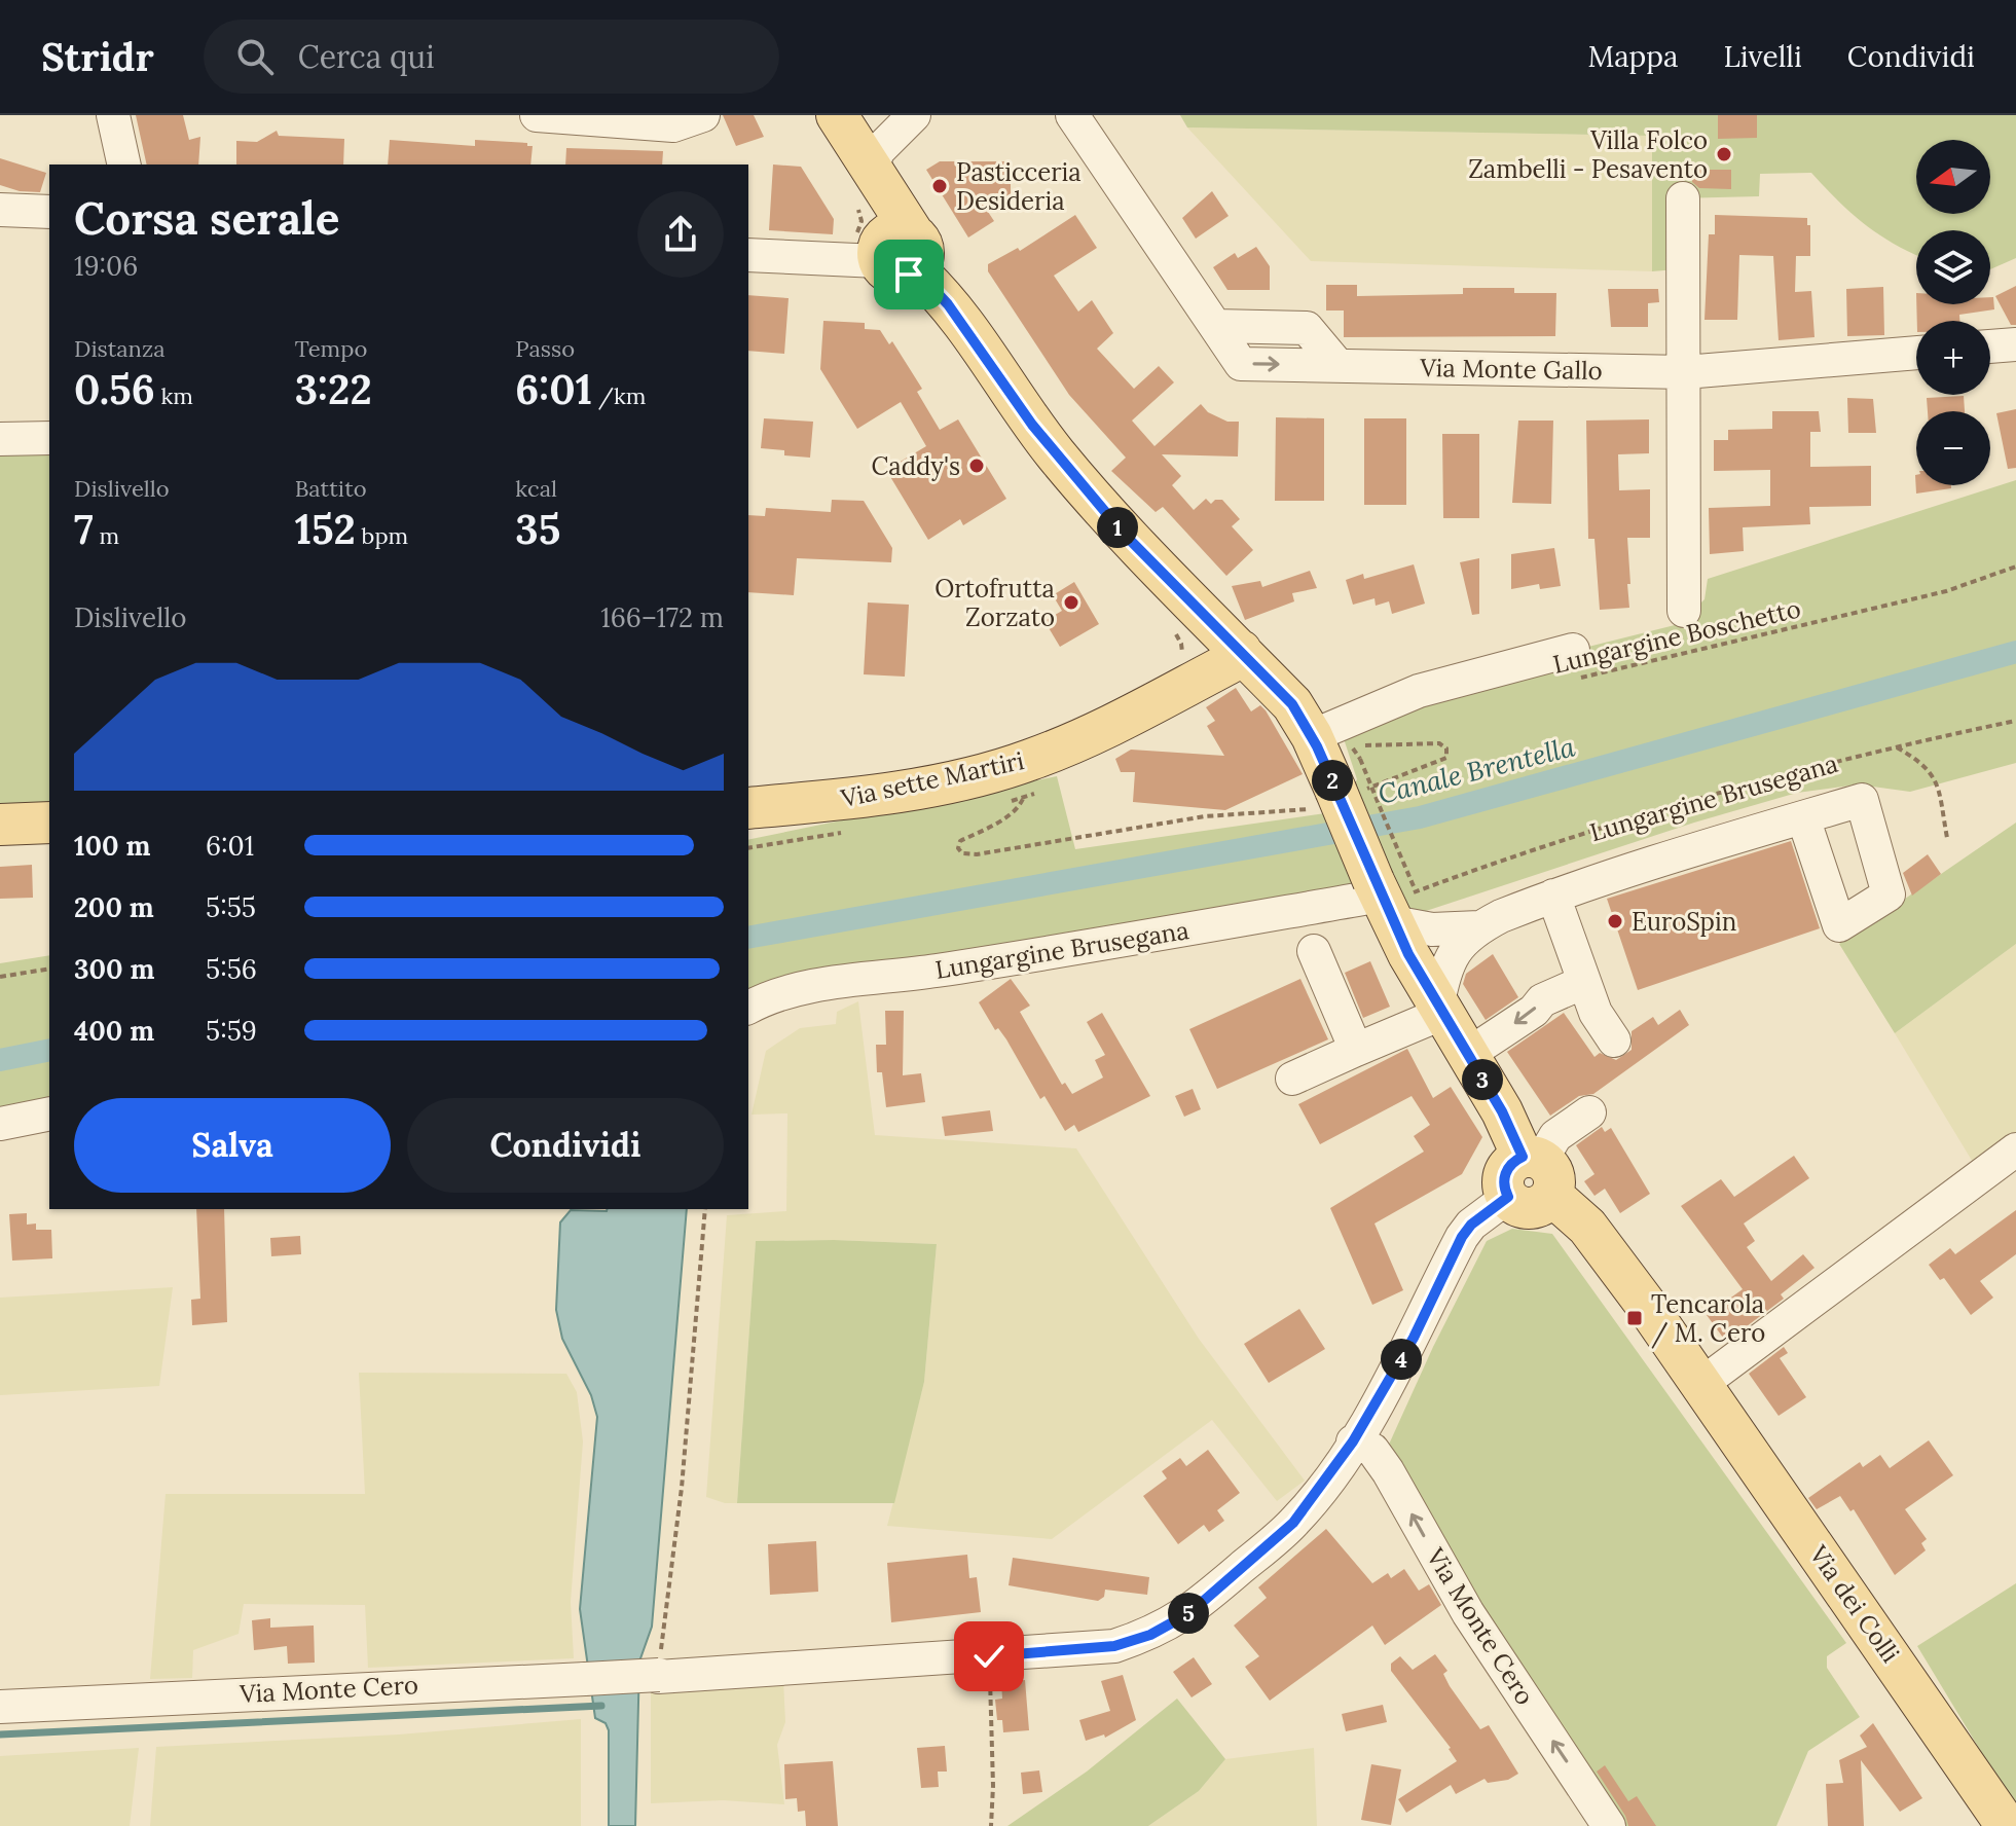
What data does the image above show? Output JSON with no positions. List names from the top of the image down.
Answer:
{
  "streets": {
    "main road": ["Via sette Martiri", "Via dei Colli"],
    "street": ["Via Monte Gallo", "Lungargine Brusegana", "Via Monte Cero"],
    "path": ["Lungargine Boschetto"]
  },
  "crossings": [
    ["Lungargine Brusegana", "Via dei Colli"]
  ],
  "water": ["Canale Brentella"],
  "places": {
    "other": [
      "Villa Folco Zambelli - Pesavento",
      "Pasticceria Desideria",
      "Caddy's",
      "Ortofrutta Zorzato",
      "EuroSpin"
    ],
    "transit": ["Tencarola / M. Cero"]
  },
  "north": "left",
  "page": {
    "header": "Stridr",
    "search": "Cerca qui",
    "nav": ["Mappa", "Livelli", "Condividi"],
    "map_buttons": ["+", "−"],
    "heading": ["Corsa serale", "19:06"],
    "stats": [
      ["Distanza", "0.56 km"],
      ["Tempo", "3:22"],
      ["Passo", "6:01 /km"],
      ["Dislivello", "7 m"],
      ["Battito", "152 bpm"],
      ["kcal", "35"]
    ],
    "pins": [
      "1",
      "2",
      "3",
      "4",
      "5"
    ],
    "chart": ["Dislivello", "166–172 m"],
    "list": [
      {
        "name": "100 m",
        "note": "6:01"
      },
      {
        "name": "200 m",
        "note": "5:55"
      },
      {
        "name": "300 m",
        "note": "5:56"
      },
      {
        "name": "400 m",
        "note": "5:59"
      }
    ],
    "buttons": ["Salva", "Condividi"]
  }
}
